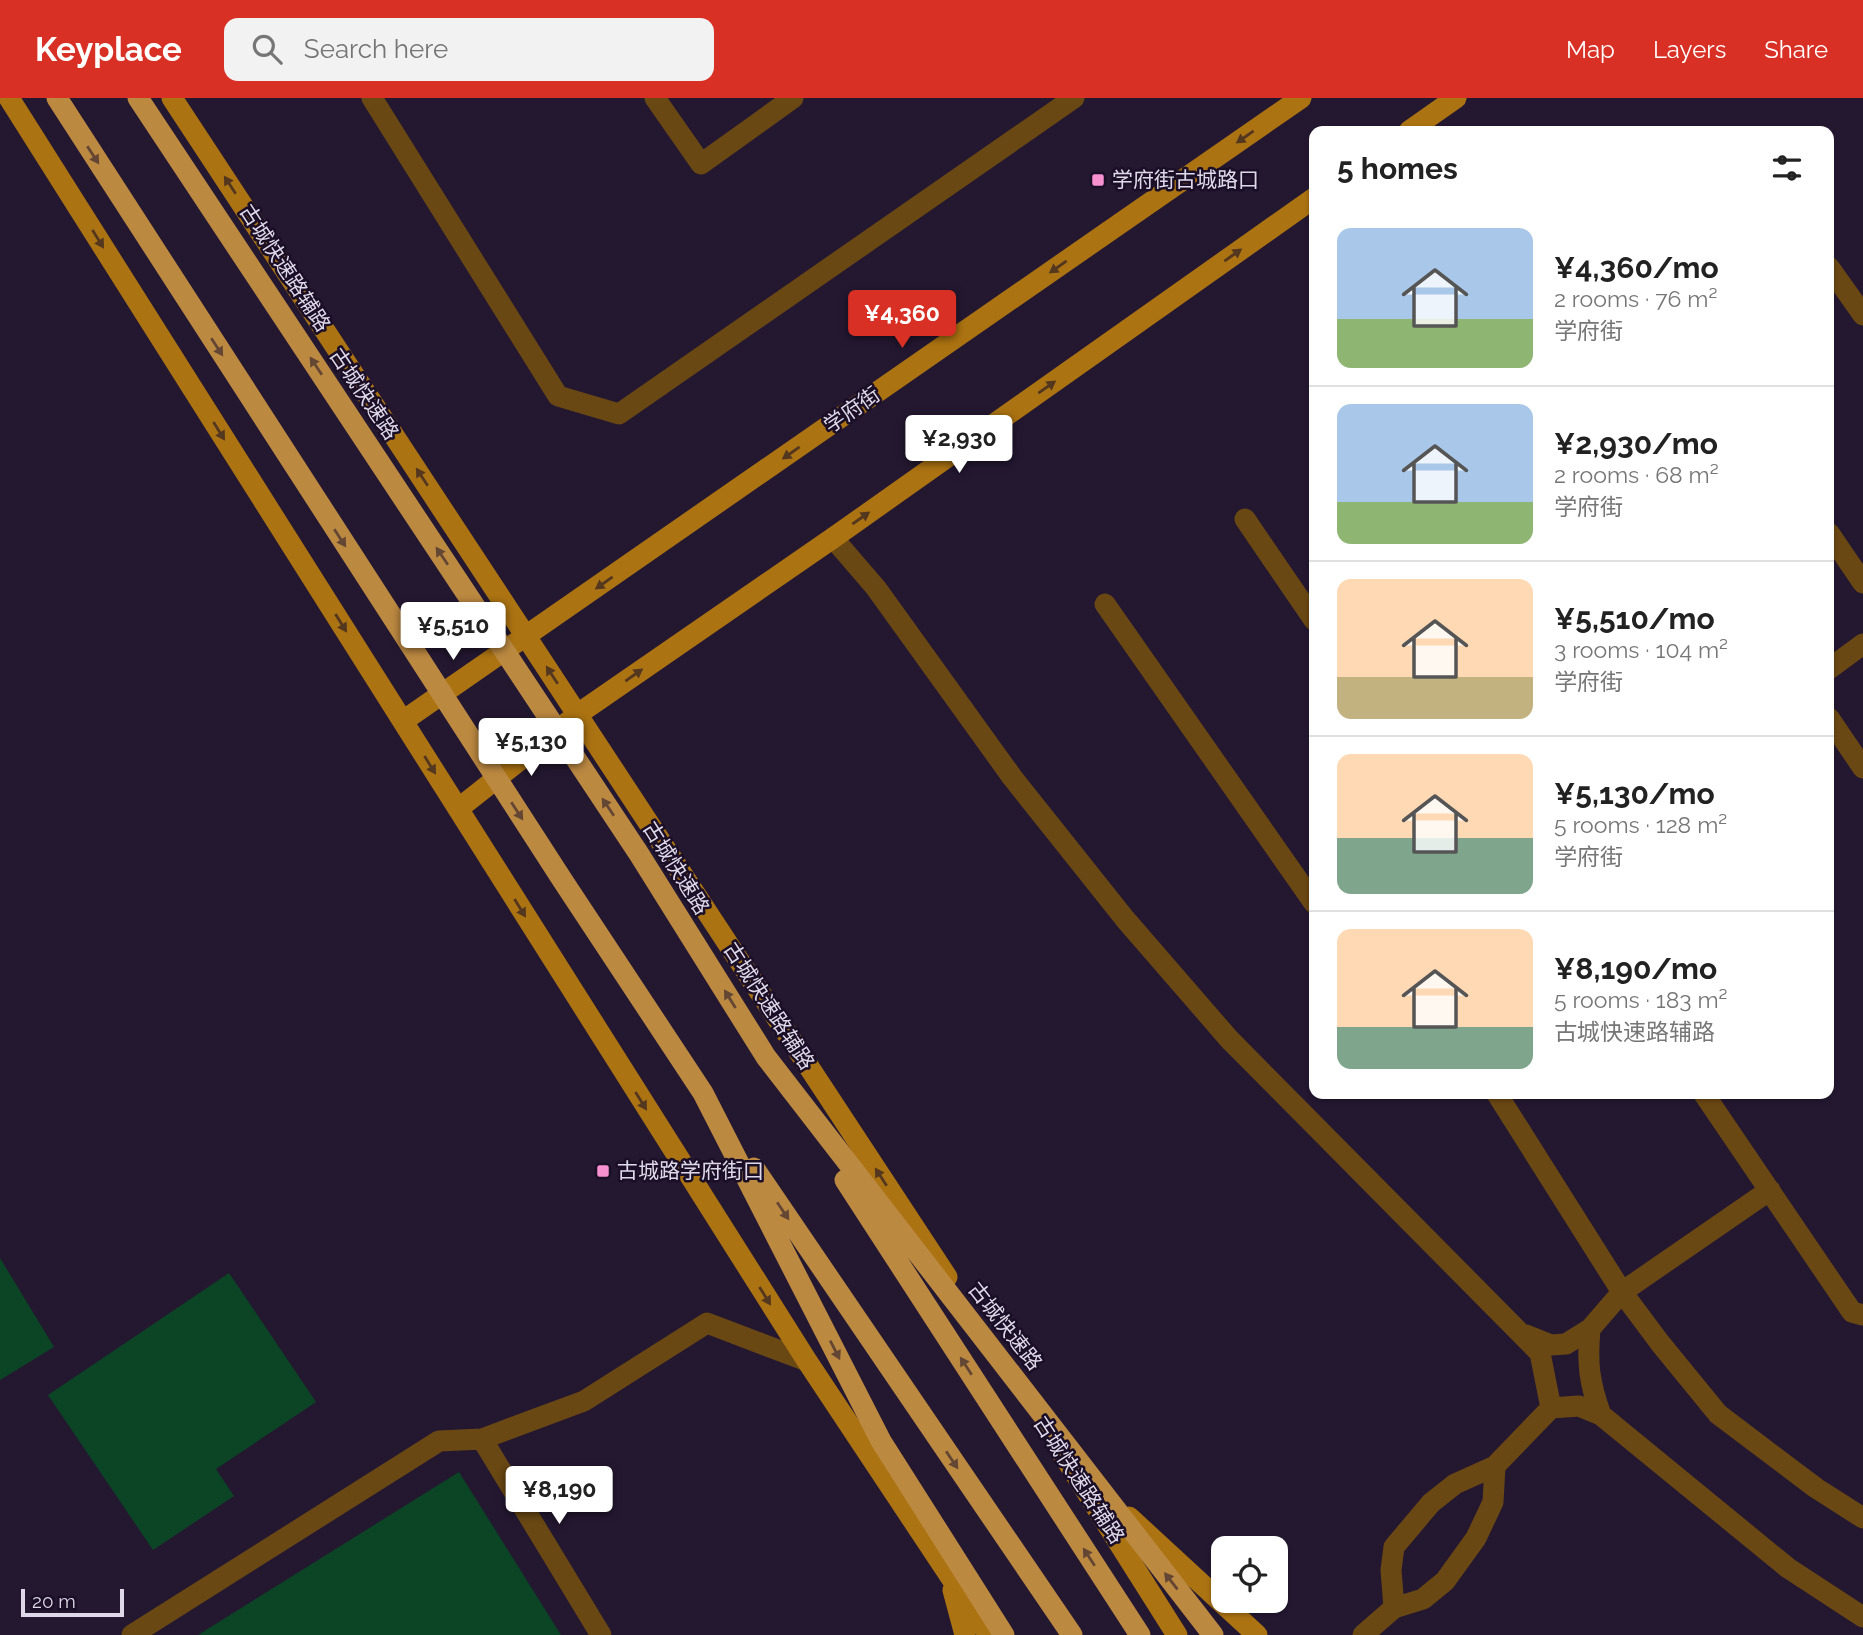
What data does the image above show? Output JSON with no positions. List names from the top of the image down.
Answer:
{
  "streets": {
    "highway": ["古城快速路"],
    "main road": ["古城快速路辅路", "学府街"]
  },
  "crossings": [
    ["古城快速路辅路", "学府街"]
  ],
  "places": {
    "transit": ["学府街古城路口", "古城路学府街口"]
  },
  "scale_bar": "20 m",
  "page": {
    "header": "Keyplace",
    "search": "Search here",
    "nav": ["Map", "Layers", "Share"],
    "heading": "5 homes",
    "list": [
      {
        "name": "¥4,360/mo",
        "note": "2 rooms · 76 m² · 学府街"
      },
      {
        "name": "¥2,930/mo",
        "note": "2 rooms · 68 m² · 学府街"
      },
      {
        "name": "¥5,510/mo",
        "note": "3 rooms · 104 m² · 学府街"
      },
      {
        "name": "¥5,130/mo",
        "note": "5 rooms · 128 m² · 学府街"
      },
      {
        "name": "¥8,190/mo",
        "note": "5 rooms · 183 m² · 古城快速路辅路"
      }
    ],
    "price": [
      "¥4,360",
      "¥2,930",
      "¥5,510",
      "¥5,130",
      "¥8,190"
    ],
    "scale": "20 m"
  }
}
